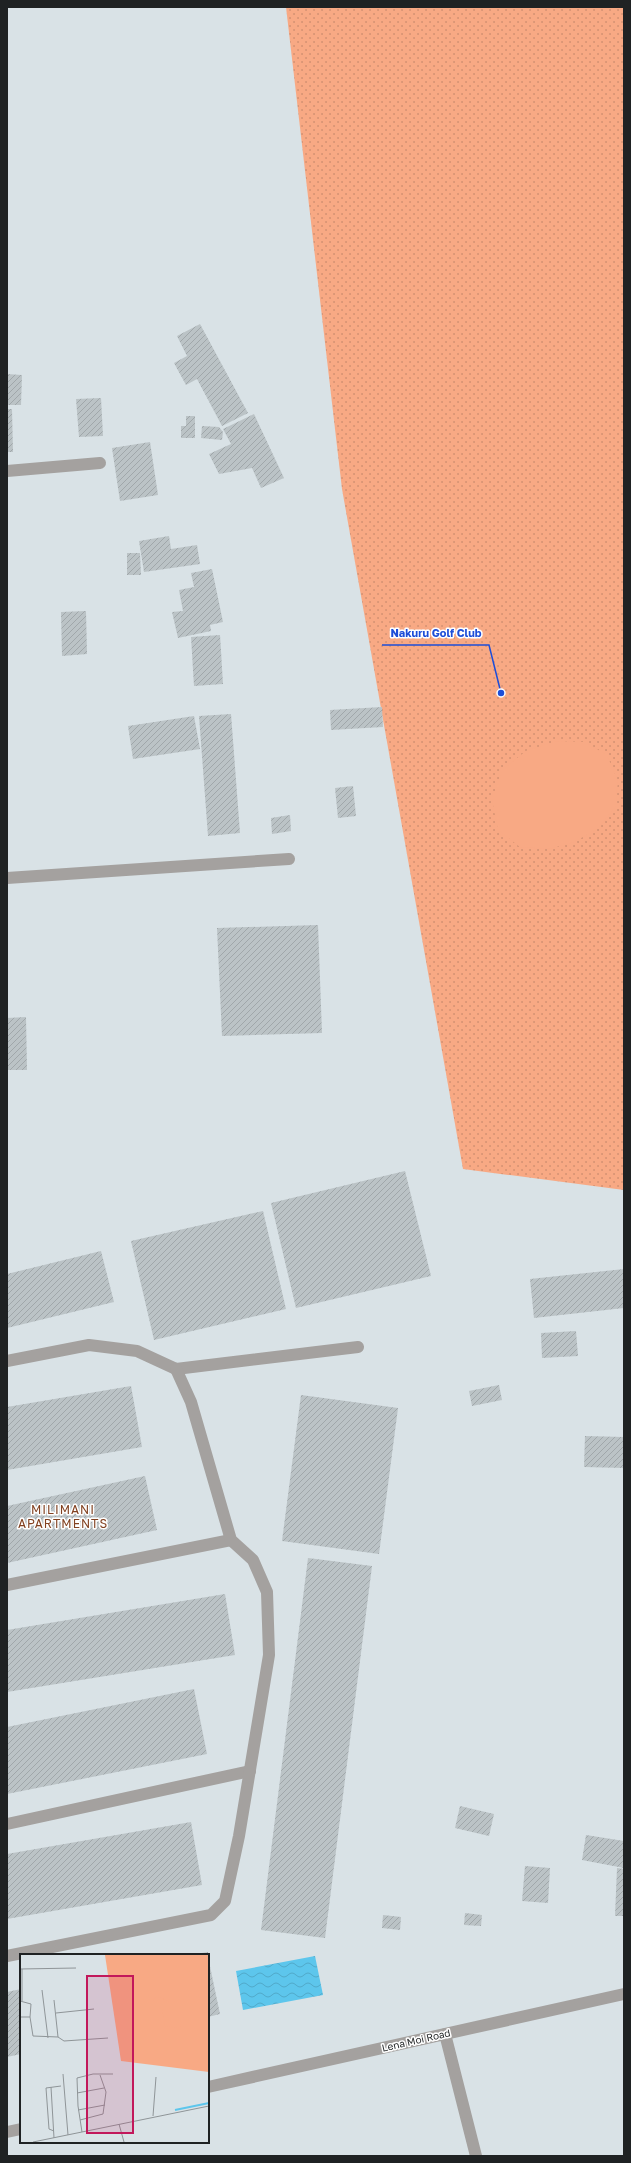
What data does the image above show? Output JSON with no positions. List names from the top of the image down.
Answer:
{
  "streets": {
    "street": ["Lena Moi Road"]
  },
  "districts": ["MILIMANI APARTMENTS"],
  "places": ["Nakuru Golf Club"]
}
